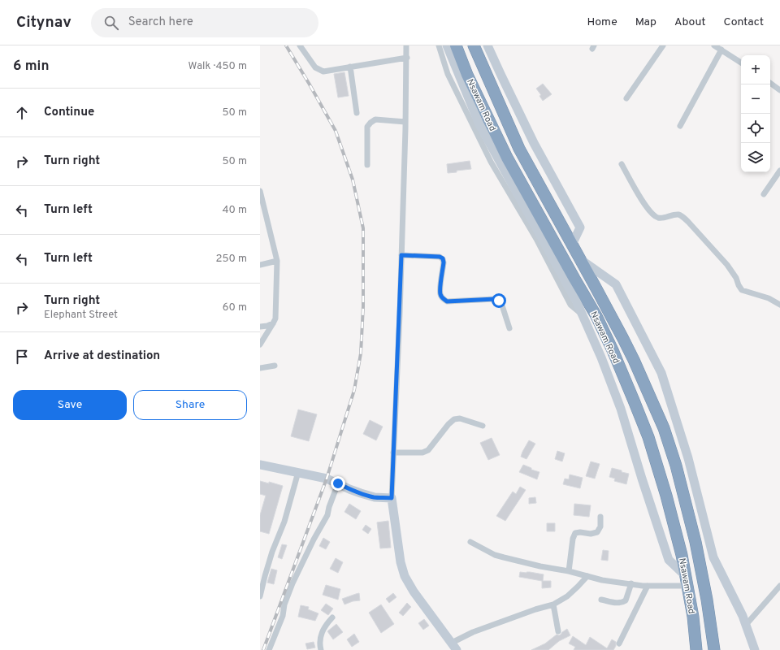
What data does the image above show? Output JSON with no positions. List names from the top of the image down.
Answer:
{
  "streets": {
    "highway": ["Nsawam Road"]
  },
  "page": {
    "header": "Citynav",
    "search": "Search here",
    "nav": [
      "Home",
      "Map",
      "About",
      "Contact"
    ],
    "heading": ["6 min", "Walk · 450 m"],
    "map_buttons": ["+", "−"],
    "list": [
      ["Continue", "50 m"],
      ["Turn right", "50 m"],
      ["Turn left", "40 m"],
      ["Turn left", "250 m"],
      ["Turn right", "Elephant Street", "60 m"],
      "Arrive at destination"
    ],
    "buttons": ["Save", "Share"]
  }
}
